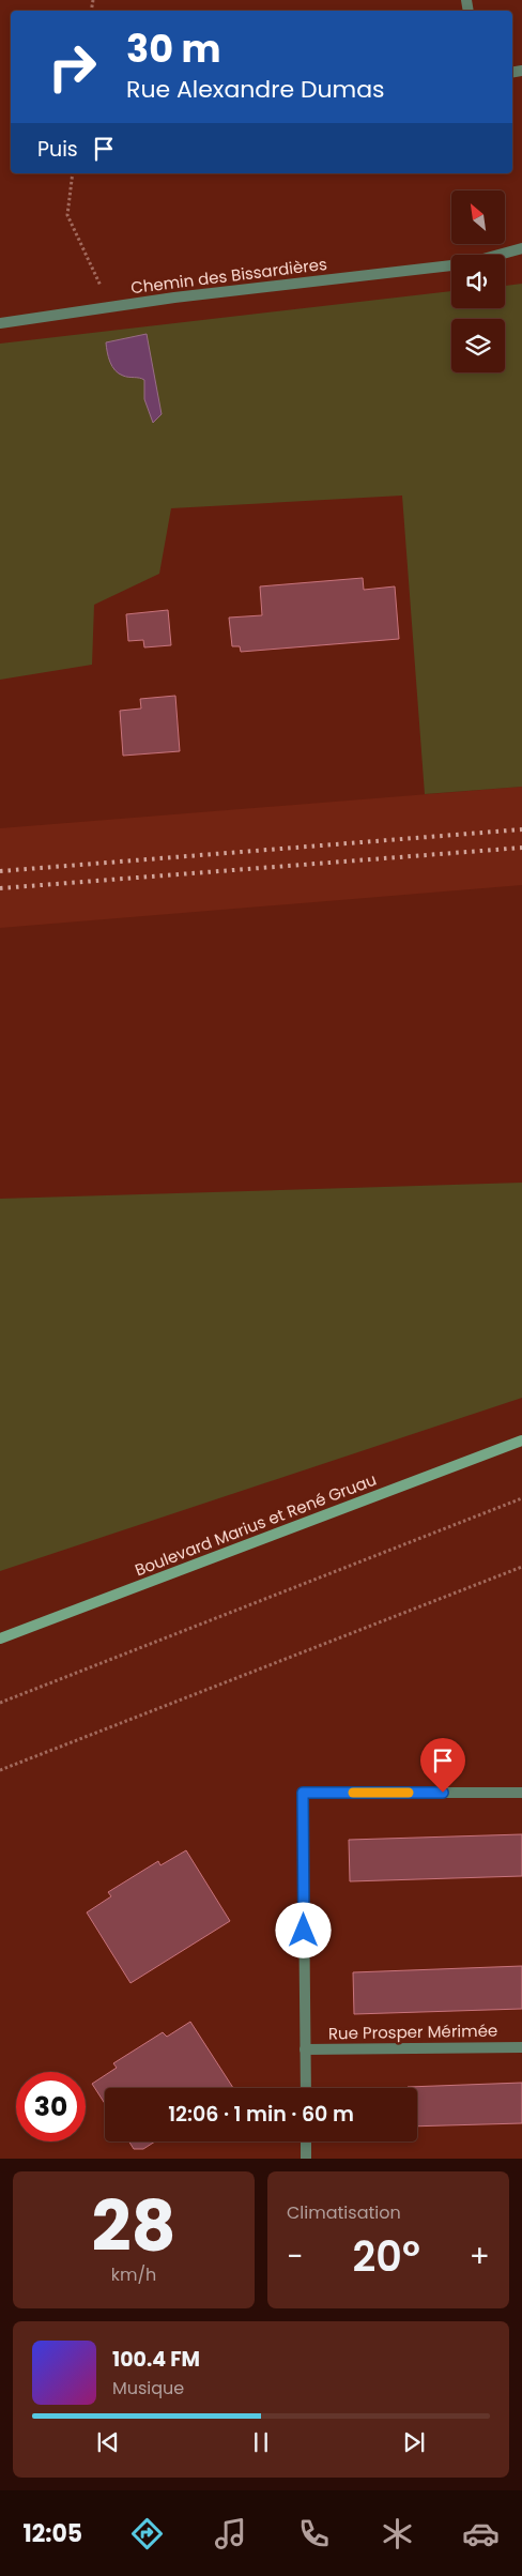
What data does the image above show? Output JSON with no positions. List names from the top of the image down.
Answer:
{
  "streets": {
    "main road": ["Boulevard Marius et René Gruau"],
    "street": ["Chemin des Bissardières", "Rue Prosper Mérimée"]
  },
  "north": "top left",
  "page": {
    "turn": ["30 m", "Rue Alexandre Dumas"],
    "then": "Puis",
    "limit": "30",
    "trip": "12:06 · 1 min · 60 m",
    "tile": [
      ["28", "km/h"],
      "Climatisation"
    ],
    "heat": ["−", "20°", "+"],
    "song": ["100.4 FM", "Musique"],
    "tabs": "12:05"
  }
}
